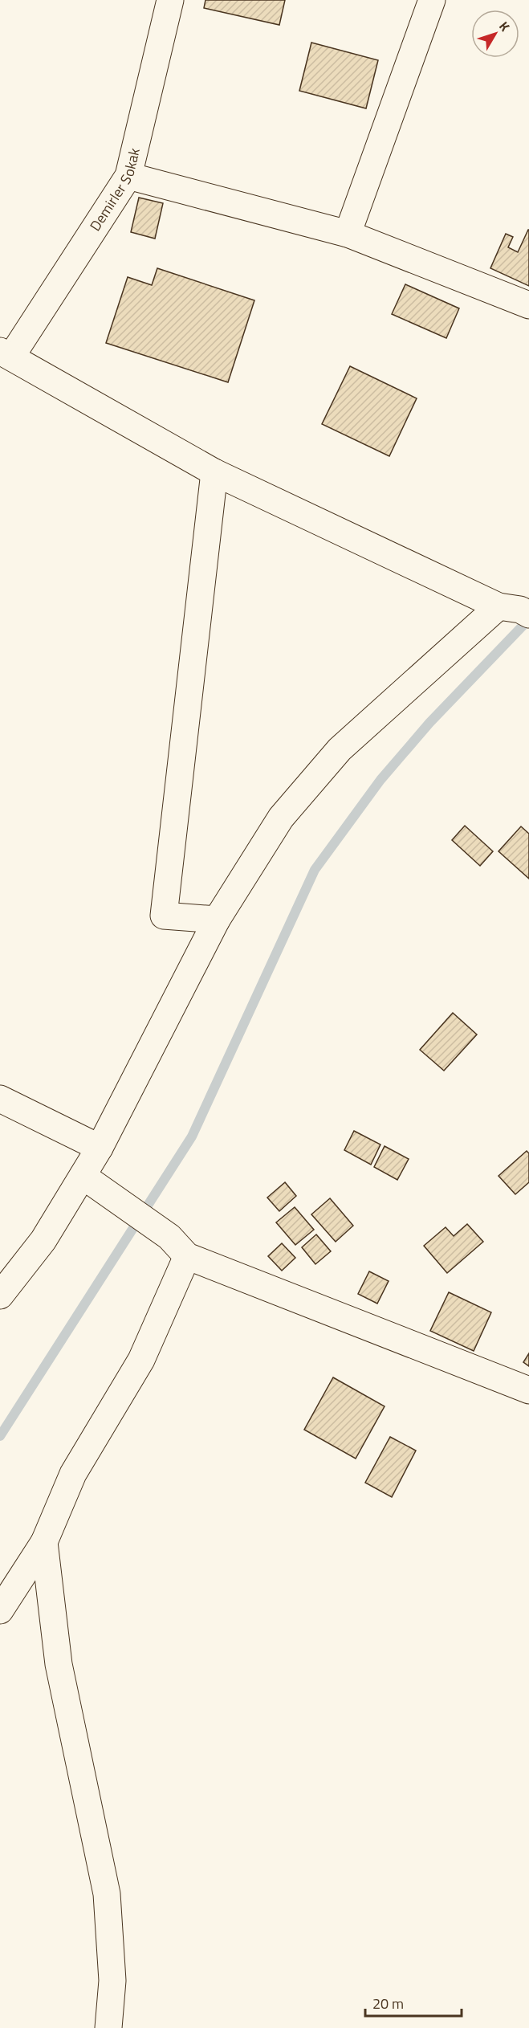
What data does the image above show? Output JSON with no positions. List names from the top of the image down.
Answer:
{
  "streets": {
    "street": ["Demirler Sokak"]
  },
  "scale_bar": "20 m",
  "north": "top right"
}
